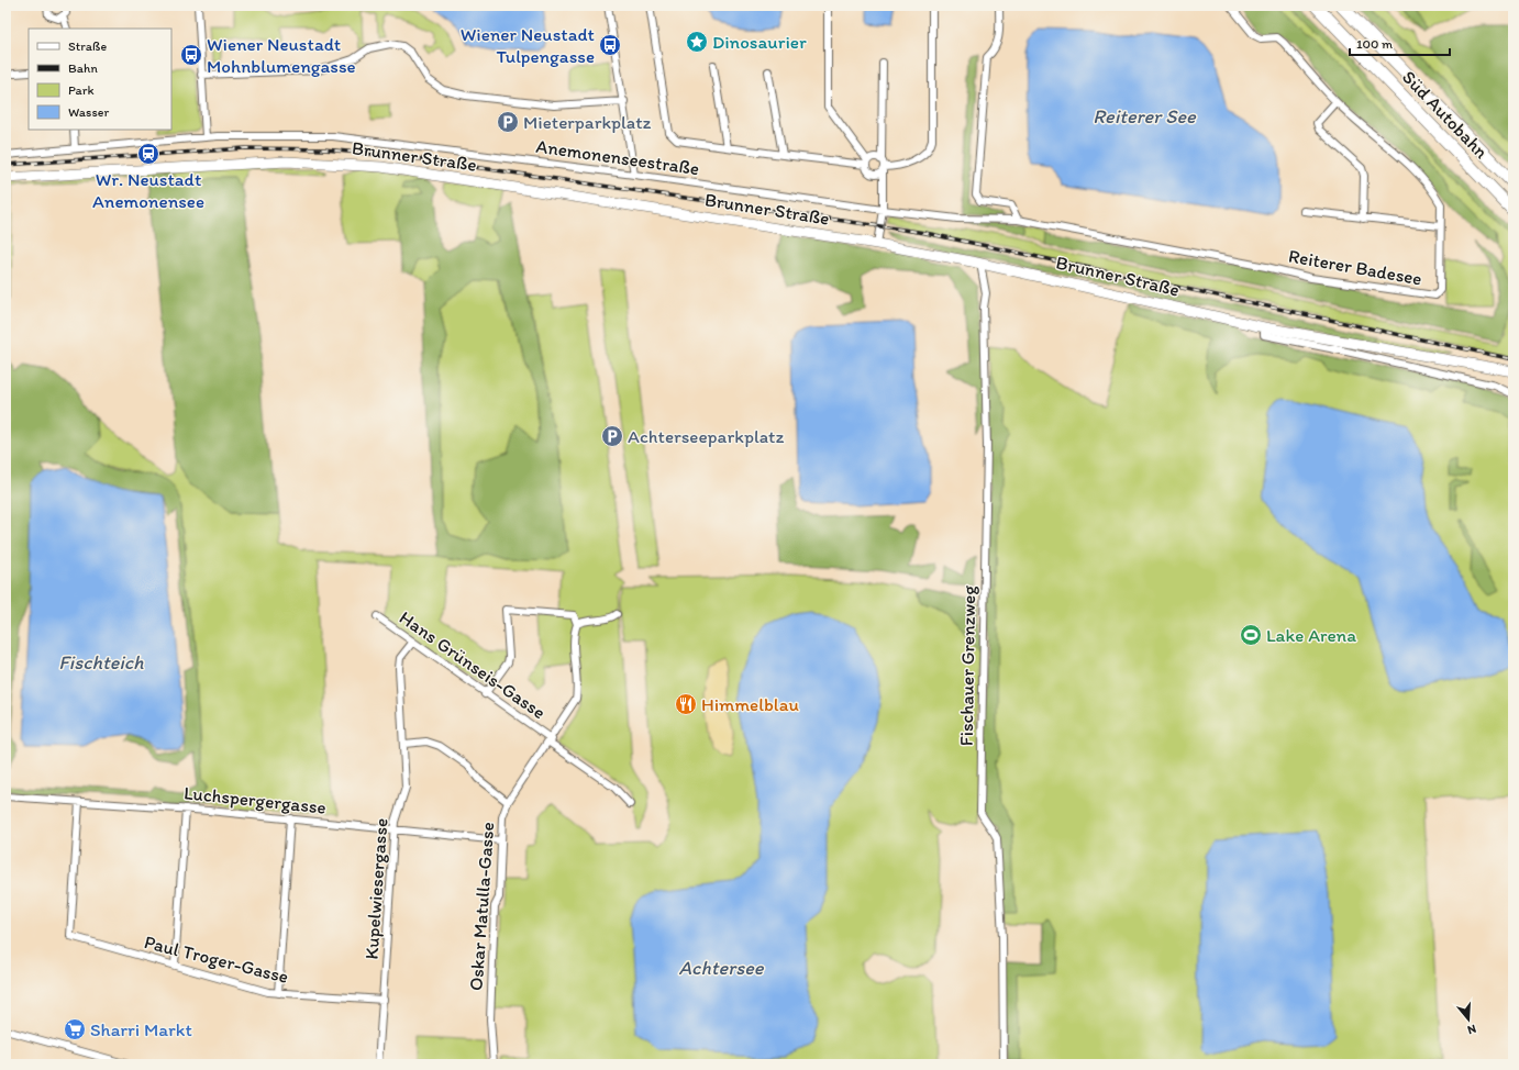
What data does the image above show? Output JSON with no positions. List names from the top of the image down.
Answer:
{
  "streets": {
    "highway": ["Süd Autobahn"],
    "main road": ["Brunner Straße"],
    "street": [
      "Anemonenseestraße",
      "Reiterer Badesee",
      "Hans Grünseis-Gasse",
      "Fischauer Grenzweg",
      "Luchspergergasse",
      "Kupelwiesergasse",
      "Oskar Matulla-Gasse",
      "Paul Troger-Gasse"
    ]
  },
  "crossings": [
    ["Brunner Straße", "Fischauer Grenzweg"],
    ["Anemonenseestraße", "Reiterer Badesee"],
    ["Hans Grünseis-Gasse", "Kupelwiesergasse"],
    ["Hans Grünseis-Gasse", "Oskar Matulla-Gasse"],
    ["Luchspergergasse", "Kupelwiesergasse"],
    ["Luchspergergasse", "Oskar Matulla-Gasse"],
    ["Luchspergergasse", "Paul Troger-Gasse"],
    ["Kupelwiesergasse", "Paul Troger-Gasse"]
  ],
  "water": ["Reiterer See", "Fischteich", "Achtersee"],
  "places": {
    "place": ["Dinosaurier"],
    "bus stop": ["Wiener Neustadt Tulpengasse", "Wiener Neustadt Mohnblumengasse"],
    "parking": ["Mieterparkplatz", "Achterseeparkplatz"],
    "station": ["Wr. Neustadt Anemonensee"],
    "sports": ["Lake Arena"],
    "restaurant": ["Himmelblau"],
    "supermarket": ["Sharri Markt"]
  },
  "legend": [
    "Straße",
    "Bahn",
    "Park",
    "Wasser"
  ],
  "scale_bar": "100 m",
  "north": "bottom"
}
